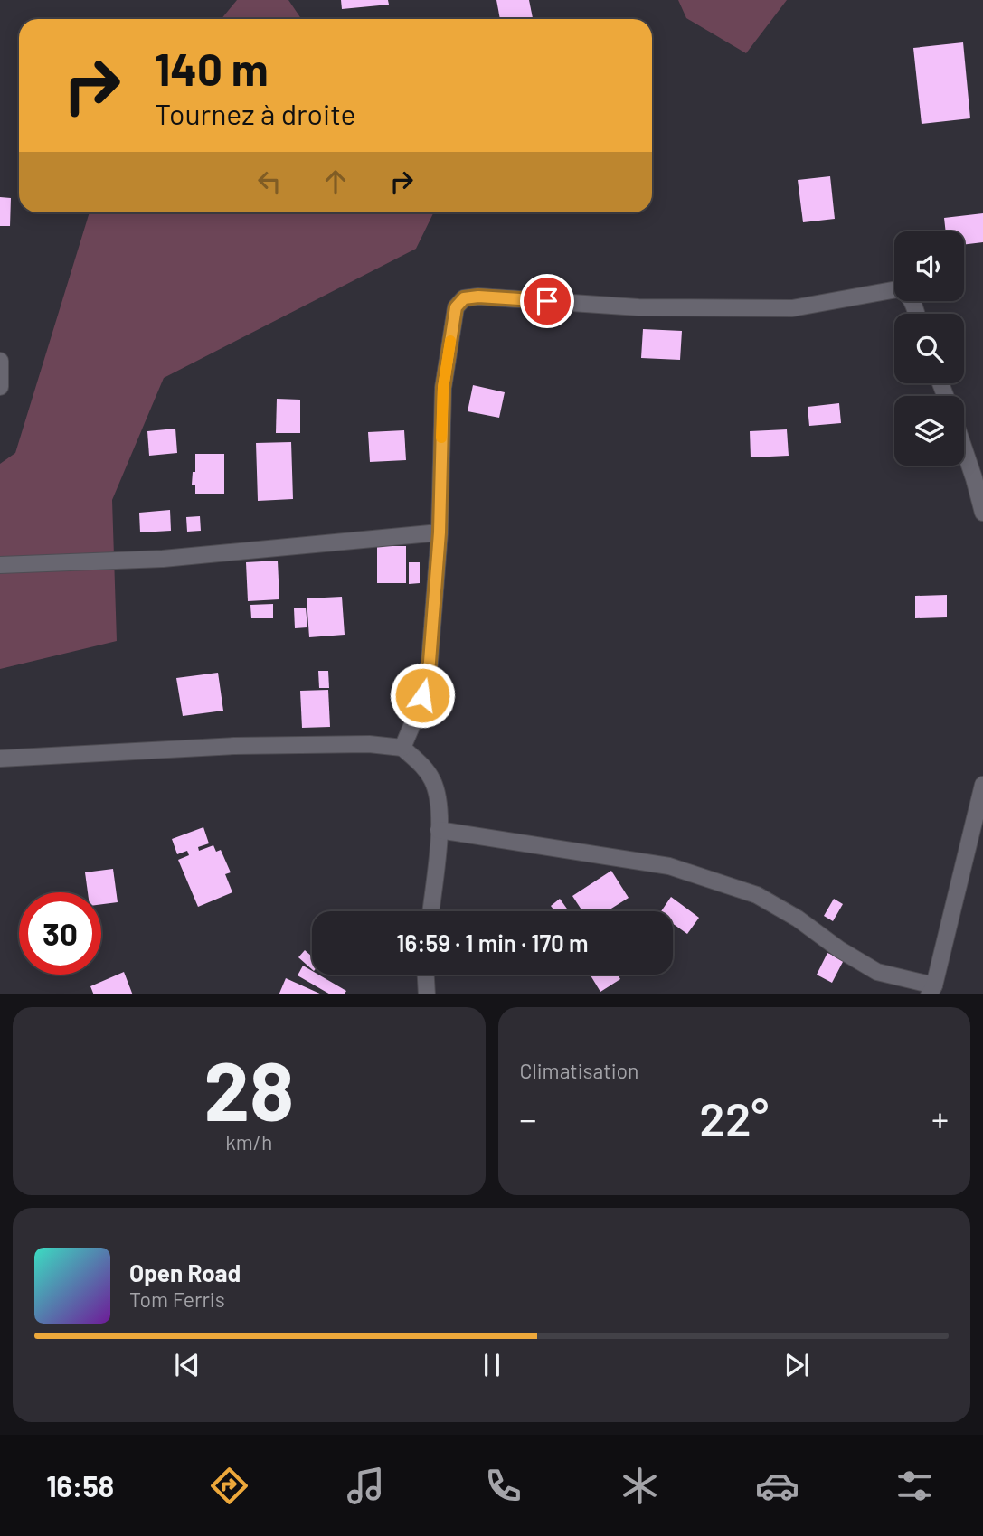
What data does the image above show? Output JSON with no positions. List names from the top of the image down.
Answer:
{
  "page": {
    "turn": ["140 m", "Tournez à droite"],
    "limit": "30",
    "trip": "16:59 · 1 min · 170 m",
    "tile": [
      ["28", "km/h"],
      "Climatisation"
    ],
    "heat": ["−", "22°", "+"],
    "song": ["Open Road", "Tom Ferris"],
    "tabs": "16:58"
  }
}
